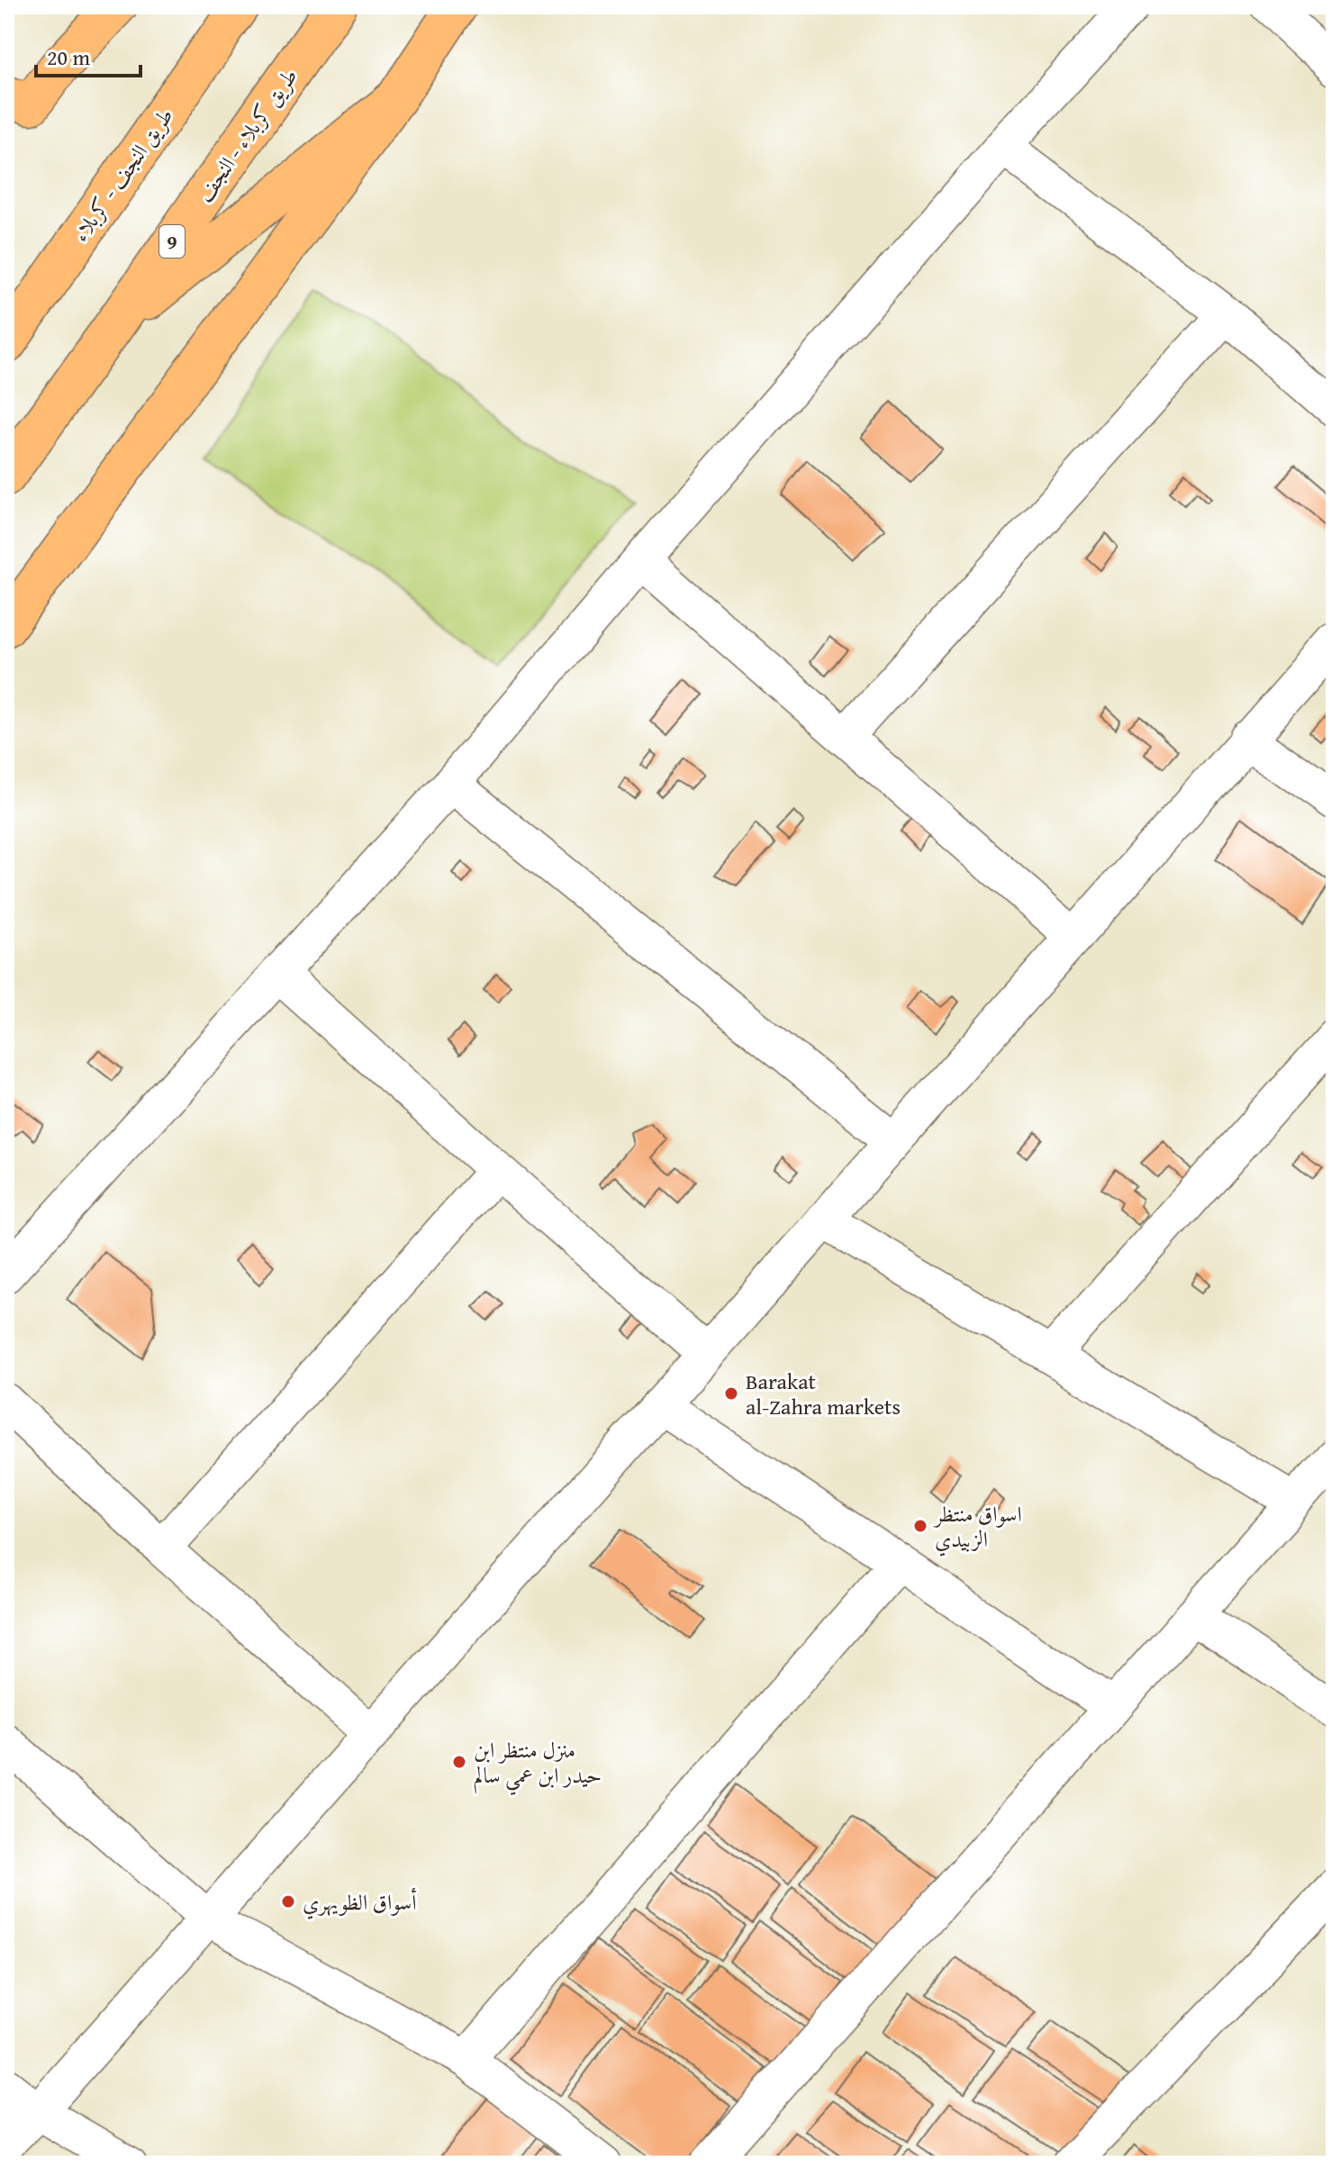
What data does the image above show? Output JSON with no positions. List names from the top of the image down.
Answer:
{
  "streets": {
    "main road": ["طريق کربلاء - النجف", "طريق النجف - کربلاء", "9"]
  },
  "places": [
    "Barakat al-Zahra markets",
    "اسواق منتظر الزبيدي",
    "منزل منتظر ابن حيدر ابن عمي سالم",
    "أسواق الظويهري"
  ],
  "scale_bar": "20 m"
}
